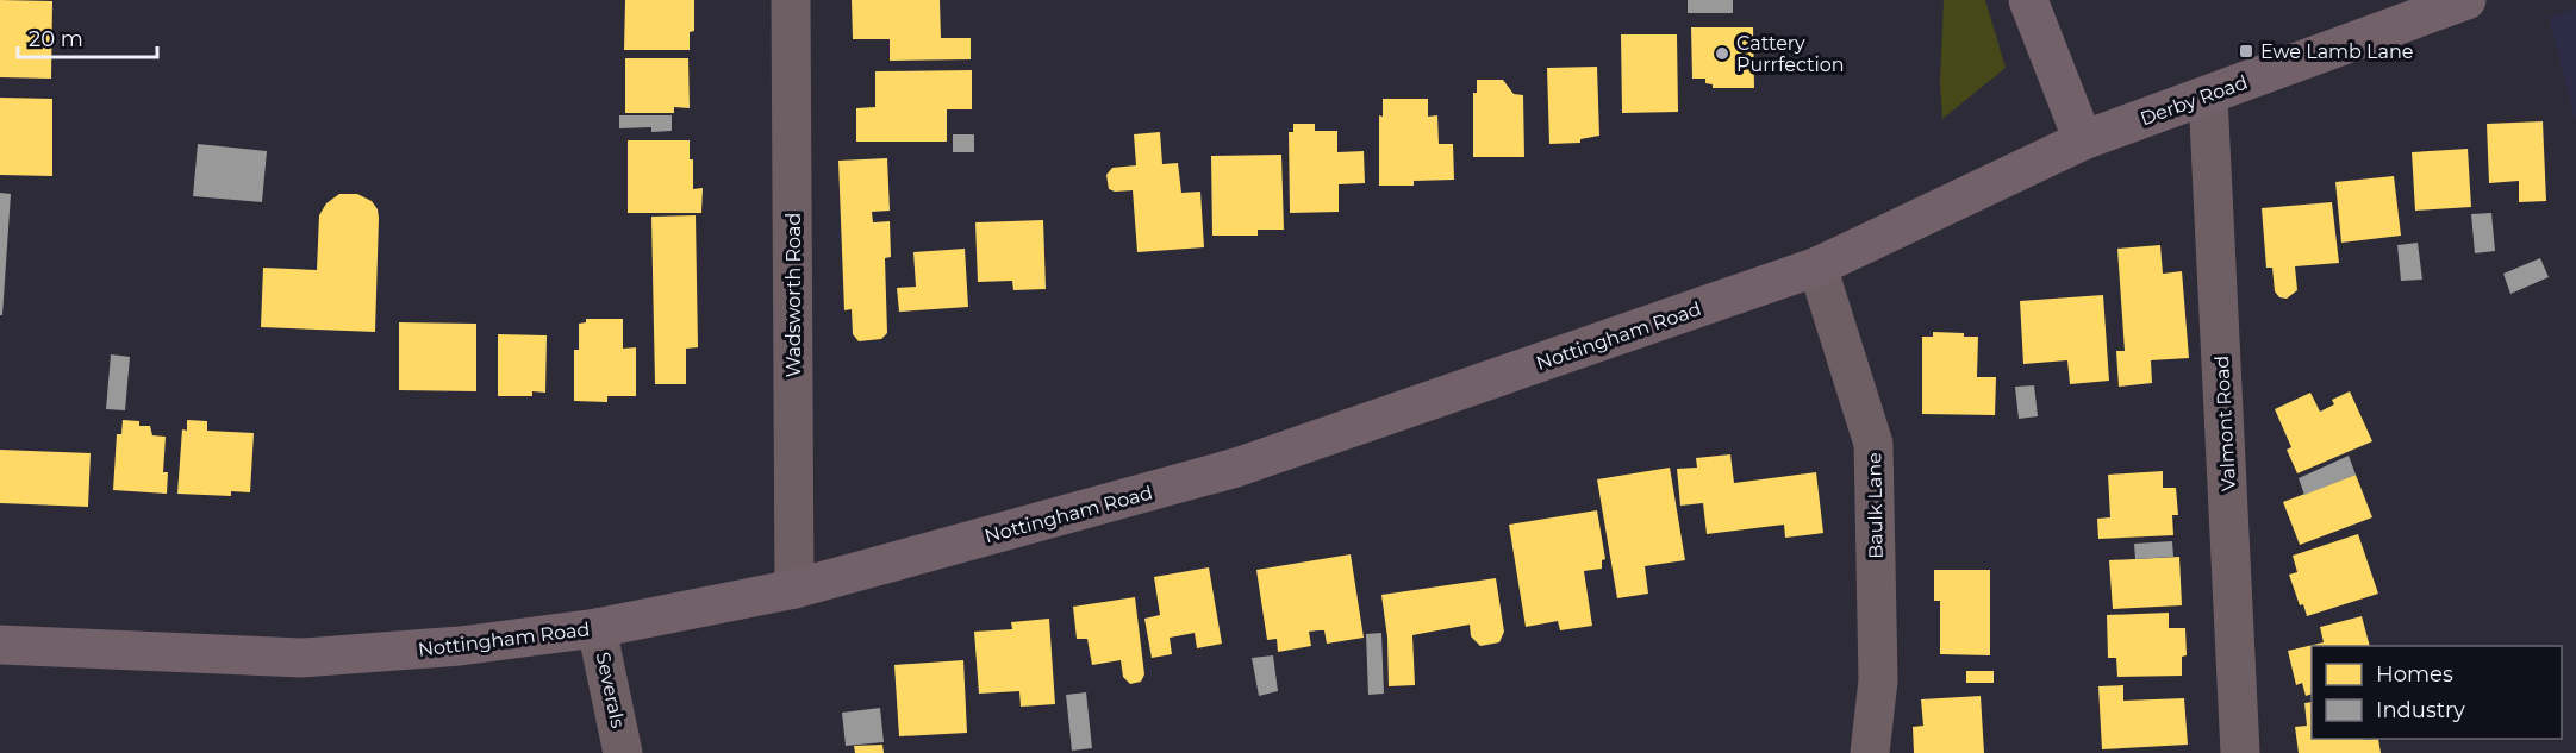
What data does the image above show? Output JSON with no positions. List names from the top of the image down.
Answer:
{
  "streets": {
    "main road": ["Derby Road", "Nottingham Road"],
    "street": [
      "Wadsworth Road",
      "Valmont Road",
      "Baulk Lane",
      "Severals"
    ]
  },
  "crossings": [
    ["Derby Road", "Nottingham Road"],
    ["Derby Road", "Valmont Road"],
    ["Wadsworth Road", "Nottingham Road"],
    ["Nottingham Road", "Baulk Lane"],
    ["Nottingham Road", "Severals"]
  ],
  "places": {
    "transit": ["Ewe Lamb Lane"],
    "other": ["Cattery Purrfection"]
  },
  "legend": ["Homes", "Industry"],
  "scale_bar": "20 m"
}
